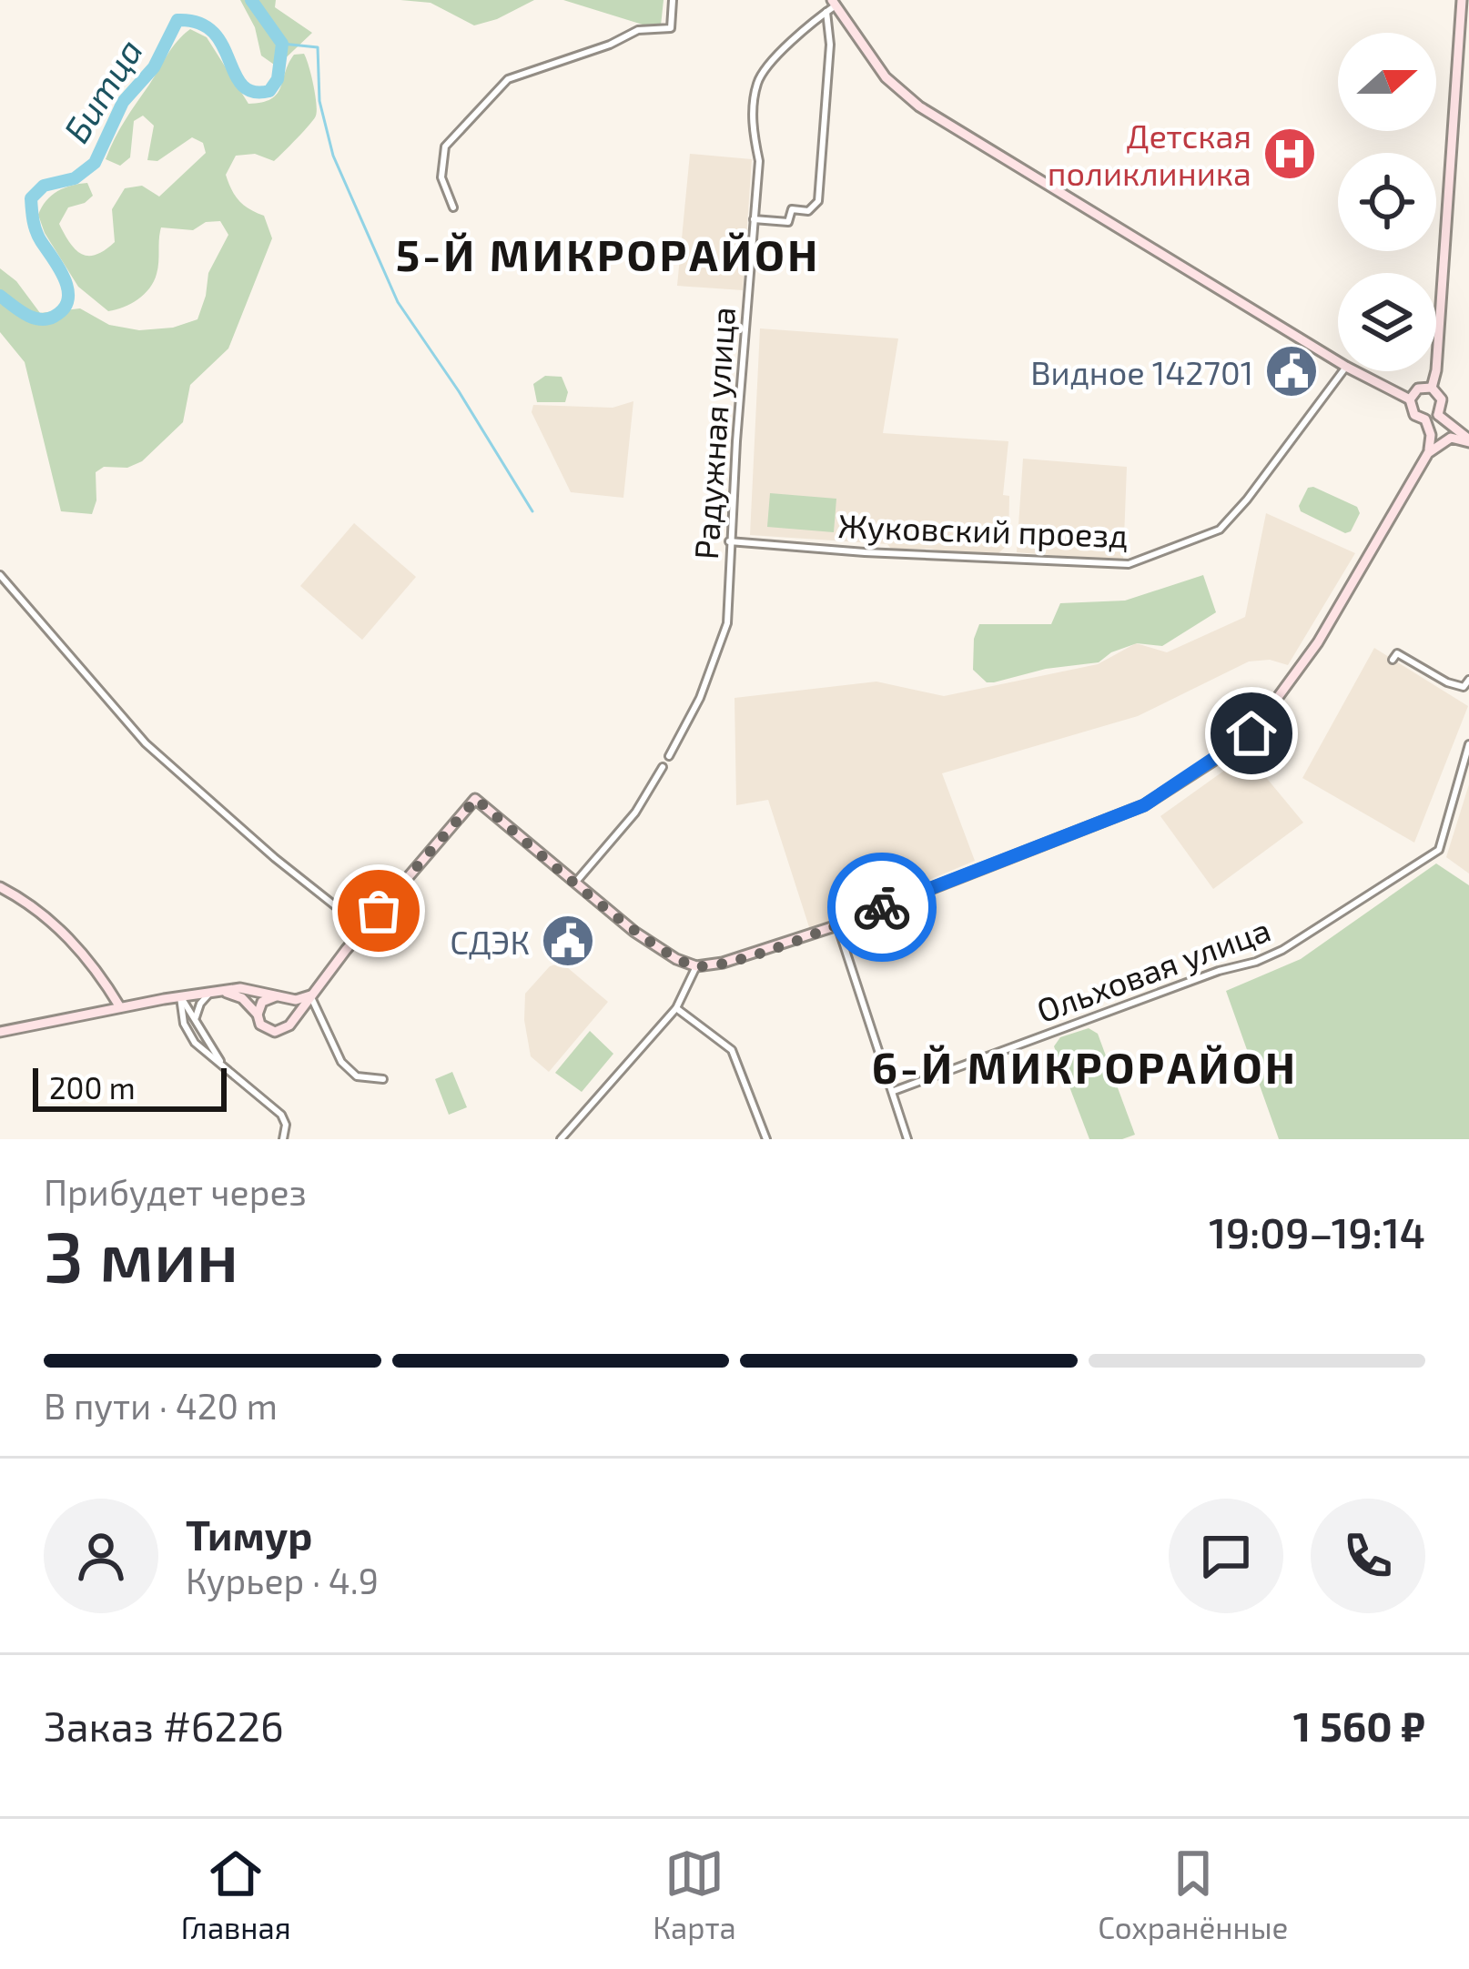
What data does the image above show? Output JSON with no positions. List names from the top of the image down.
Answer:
{
  "streets": {
    "street": ["Радужная улица", "Жуковский проезд", "Ольховая улица"]
  },
  "crossings": [
    ["Радужная улица", "Жуковский проезд"]
  ],
  "districts": ["5-Й МИКРОРАЙОН", "6-Й МИКРОРАЙОН"],
  "water": ["Битца"],
  "places": {
    "hospital": ["Детская поликлиника"],
    "public building": ["Видное 142701", "СДЭК"]
  },
  "scale_bar": "200 m",
  "north": "right",
  "page": {
    "scale": "200 m",
    "heading": ["3 мин", "Прибудет через", "19:09–19:14"],
    "panel": [
      "Тимур",
      "Курьер · 4.9",
      "Заказ #6226",
      "1 560 ₽"
    ],
    "bar": "В пути · 420 m",
    "tabs": ["Главная", "Карта", "Сохранённые"]
  }
}
